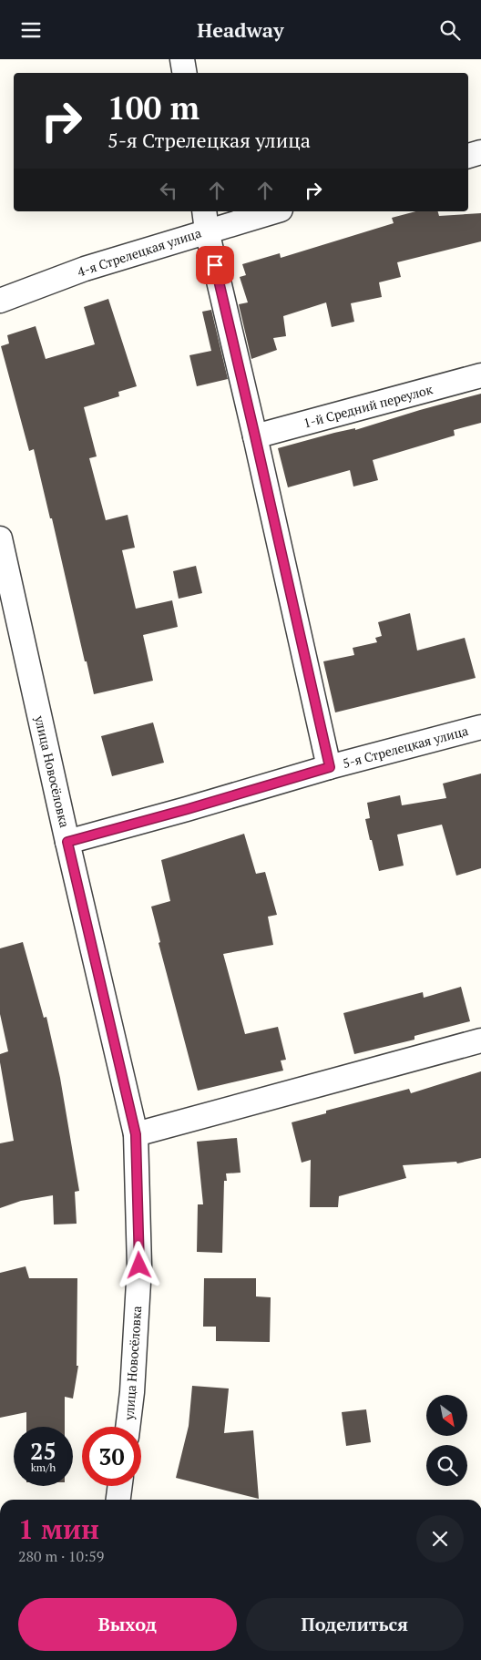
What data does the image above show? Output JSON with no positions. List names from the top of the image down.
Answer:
{
  "streets": {
    "street": [
      "4-я Стрелецкая улица",
      "1-й Средний переулок",
      "5-я Стрелецкая улица",
      "улица Новосёловка"
    ]
  },
  "crossings": [
    ["5-я Стрелецкая улица", "улица Новосёловка"]
  ],
  "north": "bottom right",
  "page": {
    "header": "Headway",
    "turn": ["100 m", "5-я Стрелецкая улица"],
    "speed": "25 km/h",
    "limit": "30",
    "heading": ["1 мин", "280 m · 10:59"],
    "buttons": ["Выход", "Поделиться"]
  }
}
